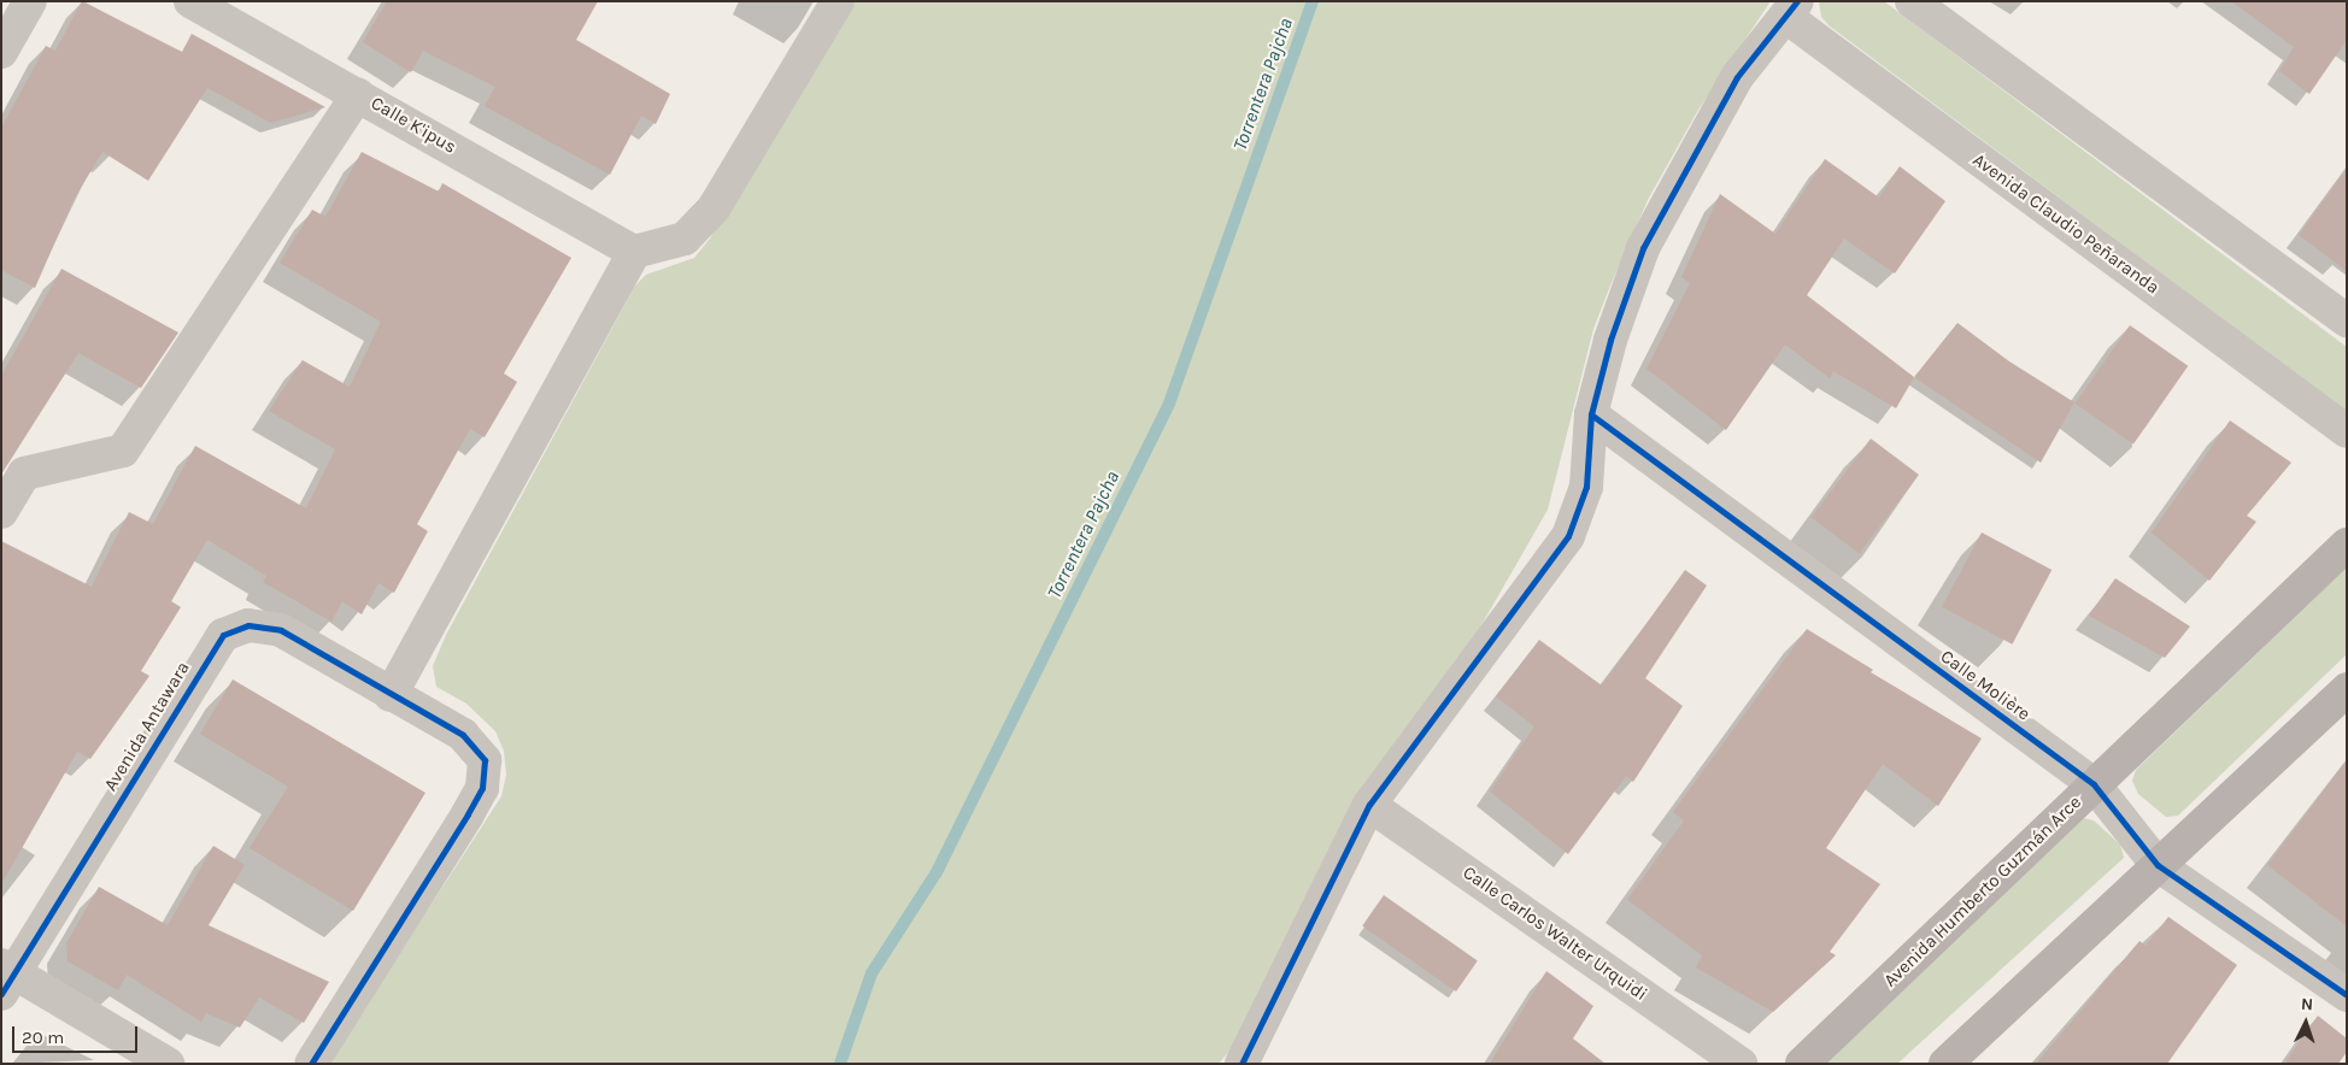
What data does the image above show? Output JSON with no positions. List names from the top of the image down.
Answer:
{
  "streets": {
    "main road": ["Avenida Humberto Guzmán Arce"],
    "street": [
      "Calle K'ipus",
      "Avenida Claudio Peñaranda",
      "Calle Molière",
      "Avenida Antawara",
      "Calle Carlos Walter Urquidi"
    ]
  },
  "crossings": [
    ["Calle Molière", "Avenida Humberto Guzmán Arce"]
  ],
  "water": ["Torrentera Pajcha"],
  "scale_bar": "20 m",
  "north": "top"
}
